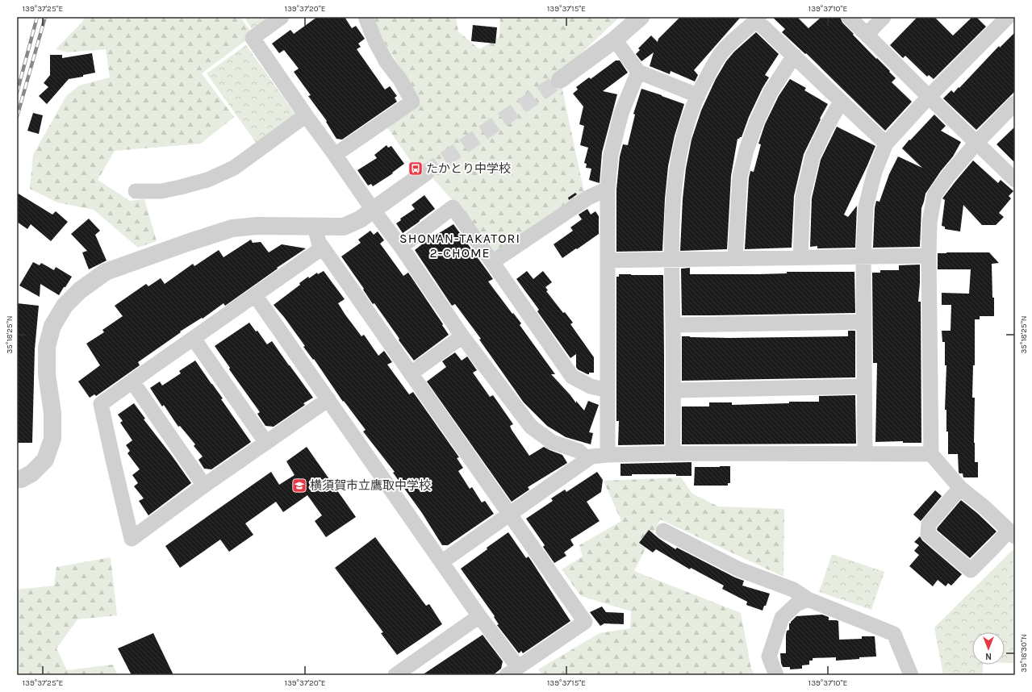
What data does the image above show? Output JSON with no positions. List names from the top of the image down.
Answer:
{
  "districts": ["SHONAN-TAKATORI 2-CHOME"],
  "places": {
    "bus stop": ["たかとり中学校"],
    "school or university": ["横須賀市立鷹取中学校"]
  },
  "north": "bottom",
  "coordinates": [
    "139°37'25\"E",
    "139°37'20\"E",
    "139°37'15\"E",
    "139°37'10\"E",
    "35°18'25\"N",
    "35°18'30\"N"
  ]
}
